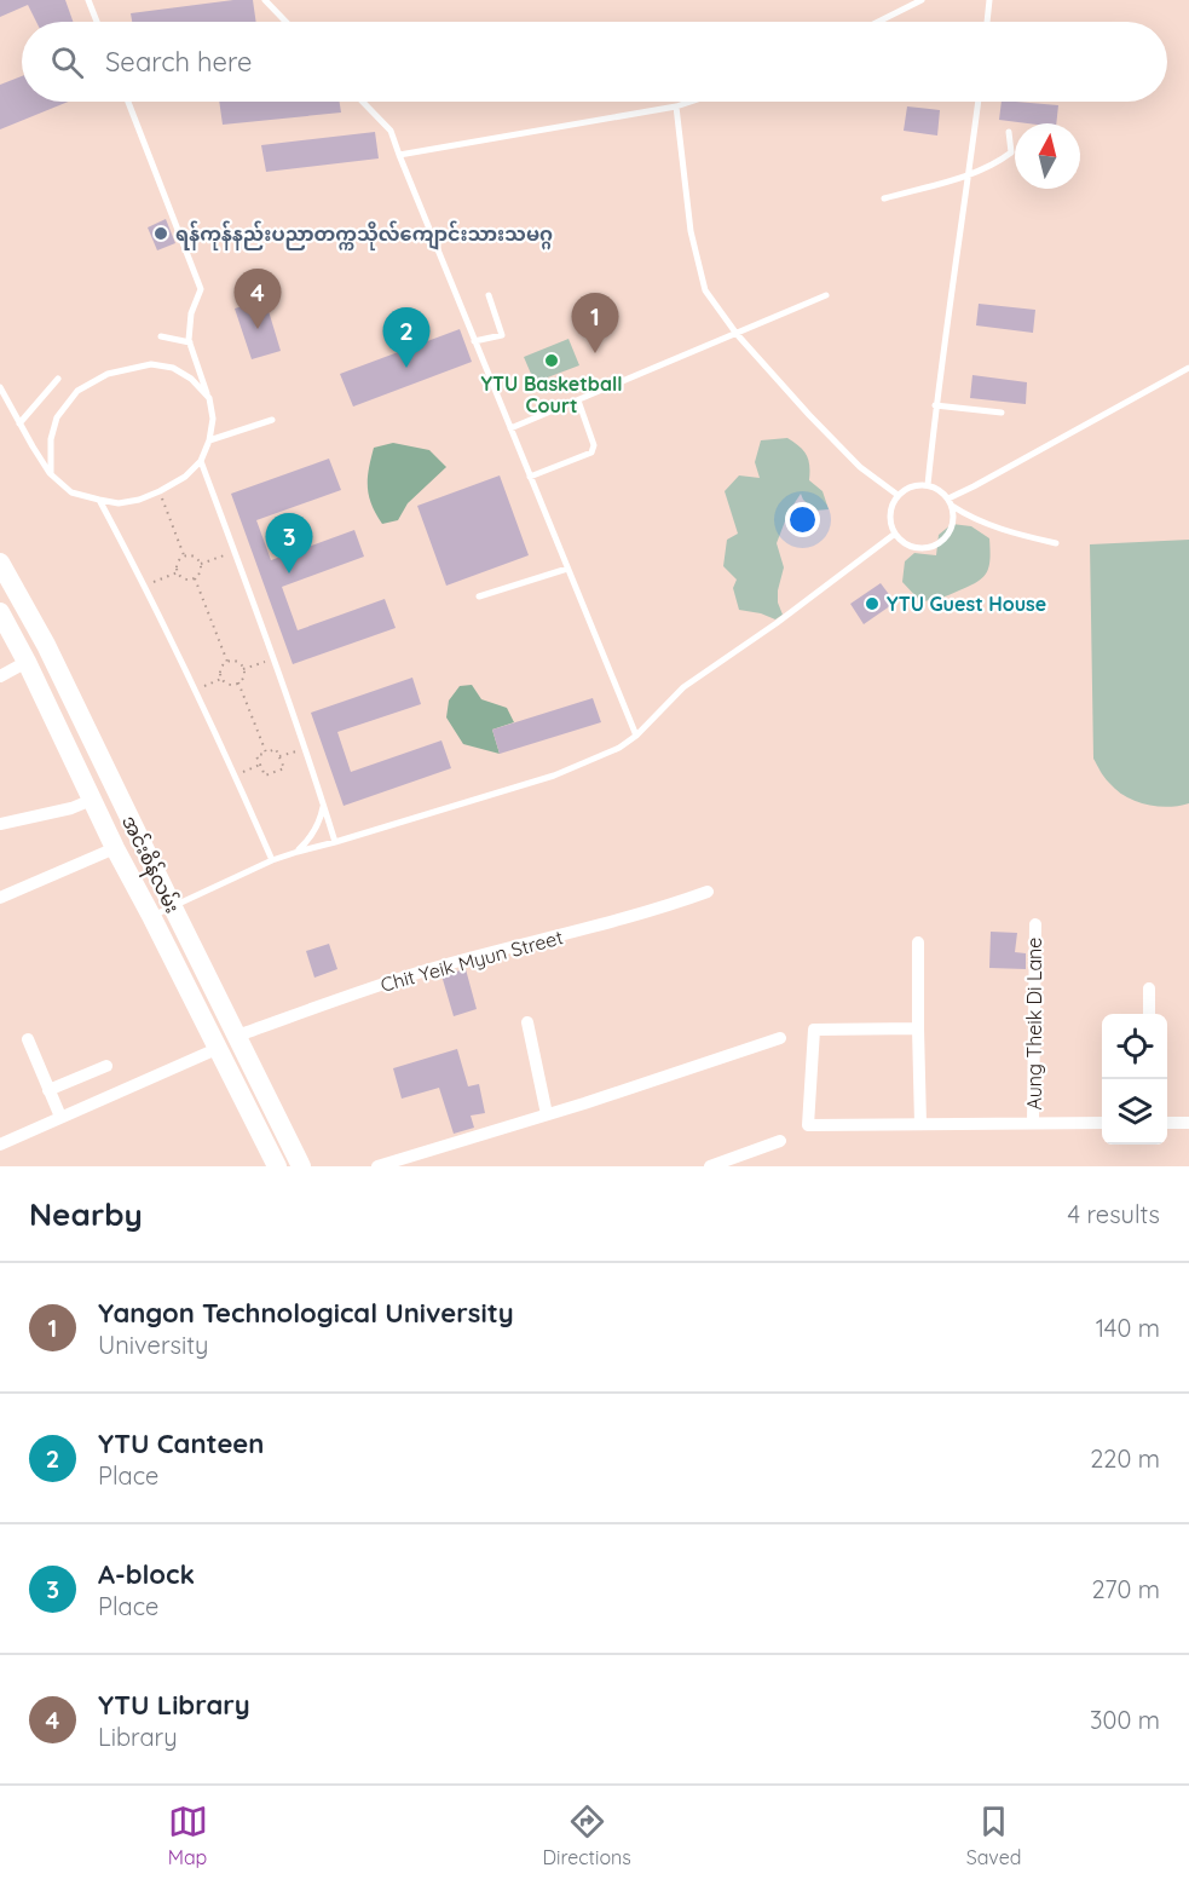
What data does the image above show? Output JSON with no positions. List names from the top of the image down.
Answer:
{
  "streets": {
    "main road": ["အင်းစိန်လမ်း"],
    "street": ["Chit Yeik Myun Street", "Aung Theik Di Lane"]
  },
  "crossings": [
    ["အင်းစိန်လမ်း", "Chit Yeik Myun Street"]
  ],
  "places": ["ရန်ကုန်နည်းပညာတက္ကသိုလ်ကျောင်းသားသမဂ္ဂ", "YTU Basketball Court", "YTU Guest House"],
  "north": "top",
  "page": {
    "search": "Search here",
    "pins": [
      "4",
      "1",
      "2",
      "3"
    ],
    "heading": ["Nearby", "4 results"],
    "list": [
      {
        "mark": "1",
        "name": "Yangon Technological University",
        "note": "University",
        "value": "140 m"
      },
      {
        "mark": "2",
        "name": "YTU Canteen",
        "note": "Place",
        "value": "220 m"
      },
      {
        "mark": "3",
        "name": "A-block",
        "note": "Place",
        "value": "270 m"
      },
      {
        "mark": "4",
        "name": "YTU Library",
        "note": "Library",
        "value": "300 m"
      }
    ],
    "nav": ["Map", "Directions", "Saved"]
  }
}
